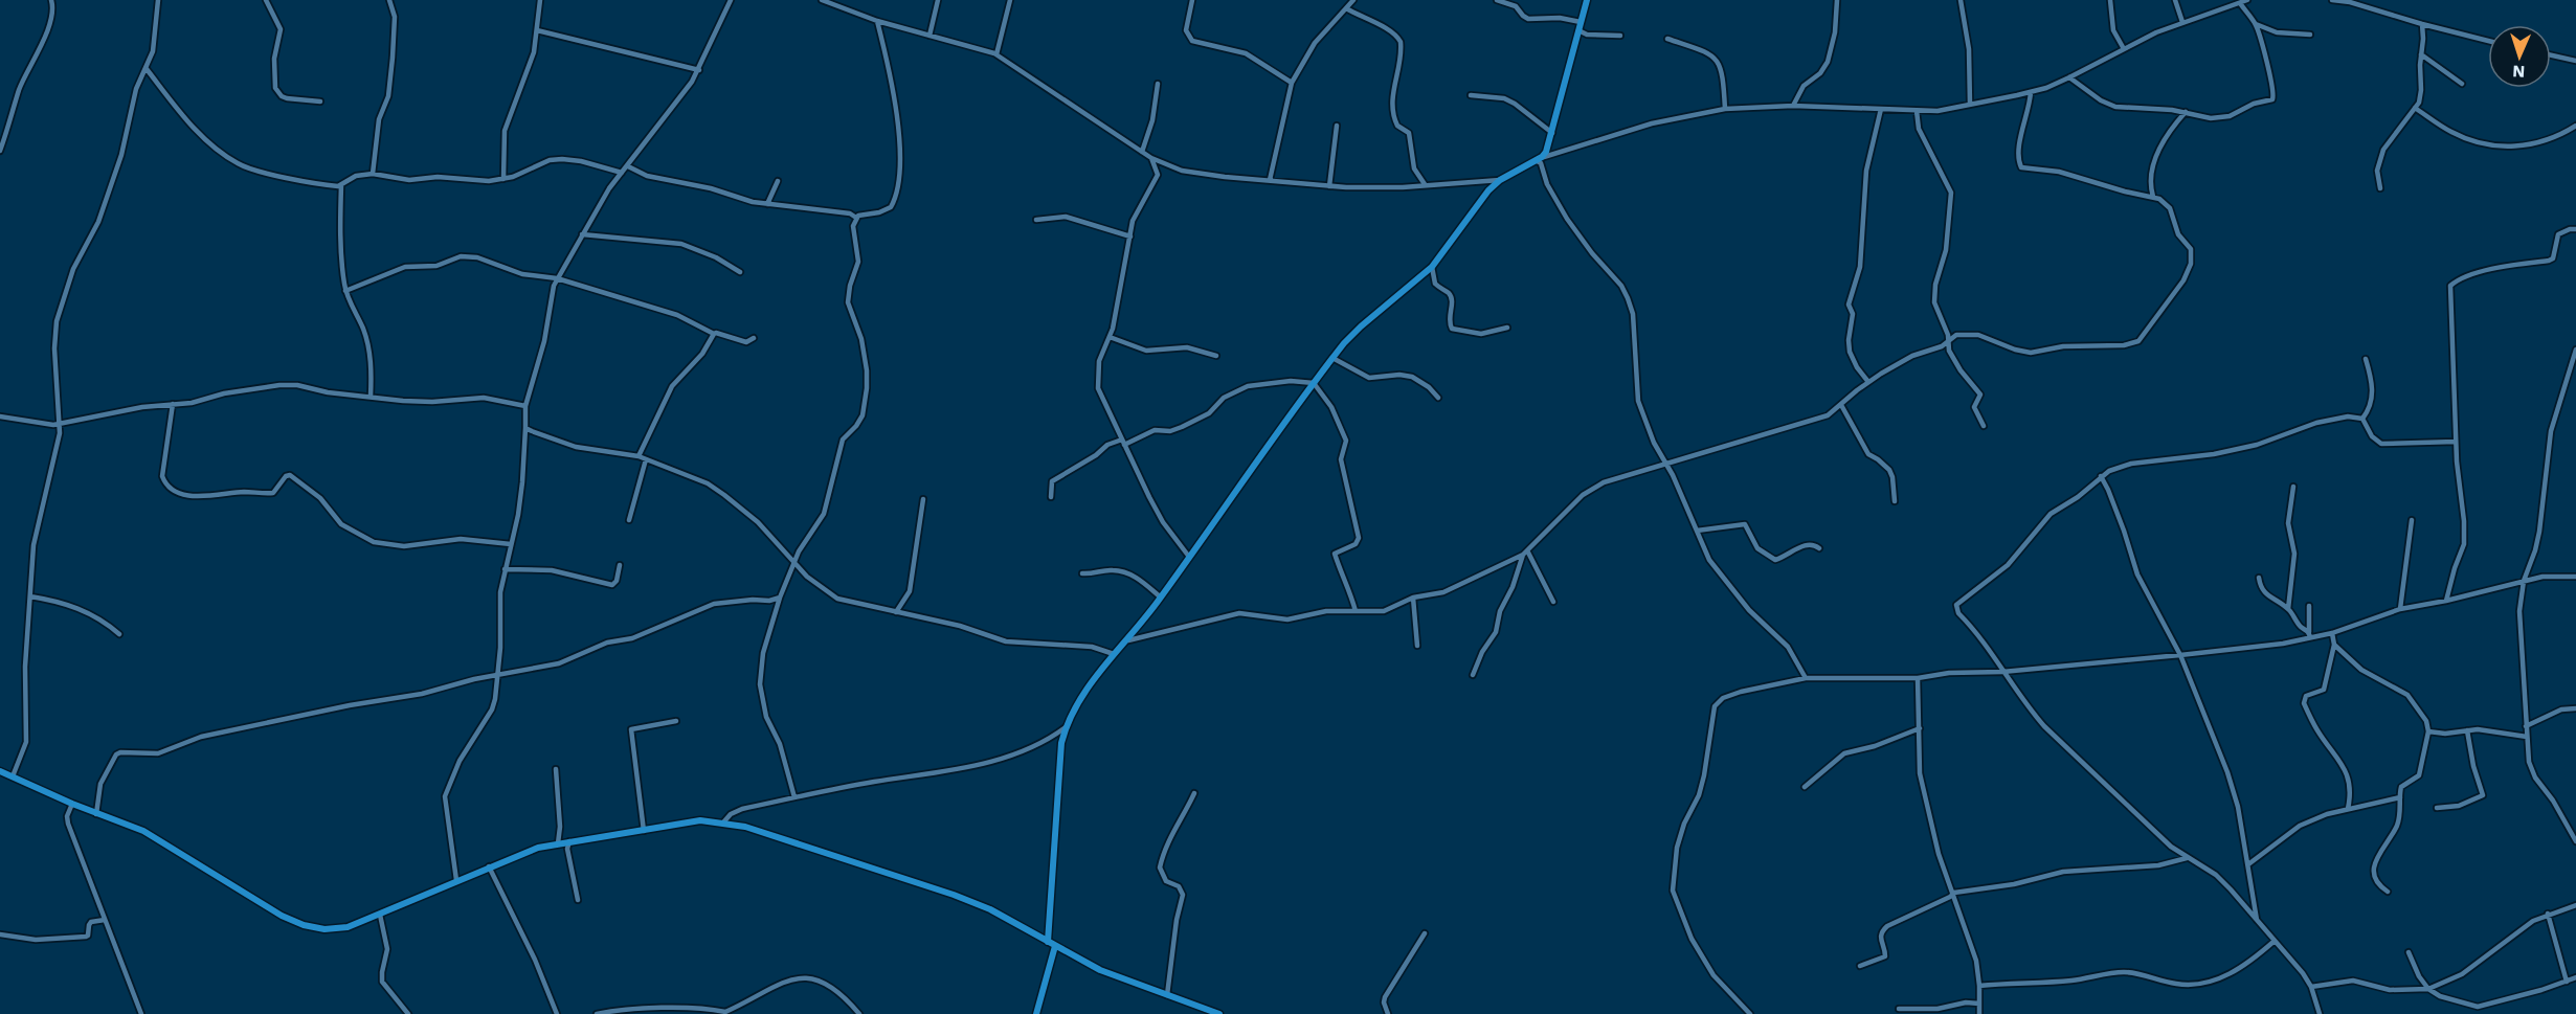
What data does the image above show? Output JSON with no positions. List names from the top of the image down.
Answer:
{
  "north": "bottom"
}
